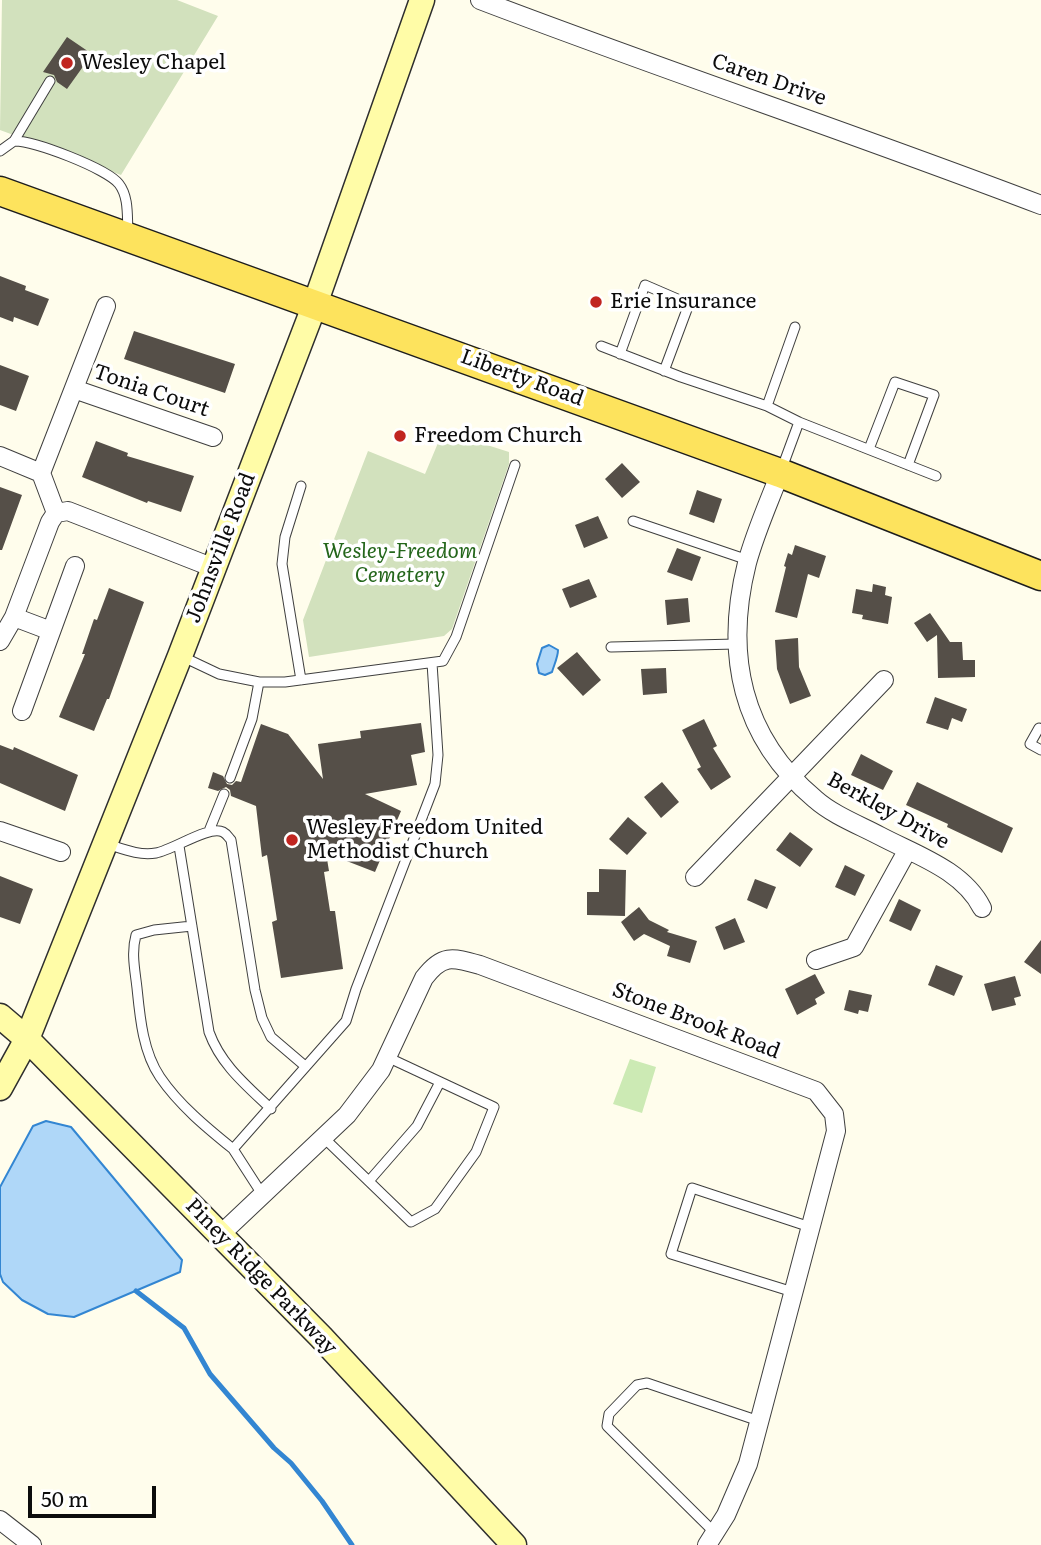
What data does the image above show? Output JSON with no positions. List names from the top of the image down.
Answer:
{
  "streets": {
    "main road": ["Liberty Road"],
    "street": [
      "Caren Drive",
      "Tonia Court",
      "Johnsville Road",
      "Berkley Drive",
      "Stone Brook Road",
      "Piney Ridge Parkway"
    ]
  },
  "crossings": [
    ["Liberty Road", "Johnsville Road"],
    ["Liberty Road", "Berkley Drive"],
    ["Johnsville Road", "Piney Ridge Parkway"],
    ["Stone Brook Road", "Piney Ridge Parkway"]
  ],
  "parks": ["Wesley-Freedom Cemetery"],
  "places": [
    "Wesley Chapel",
    "Erie Insurance",
    "Freedom Church",
    "Wesley Freedom United Methodist Church"
  ],
  "scale_bar": "50 m"
}
